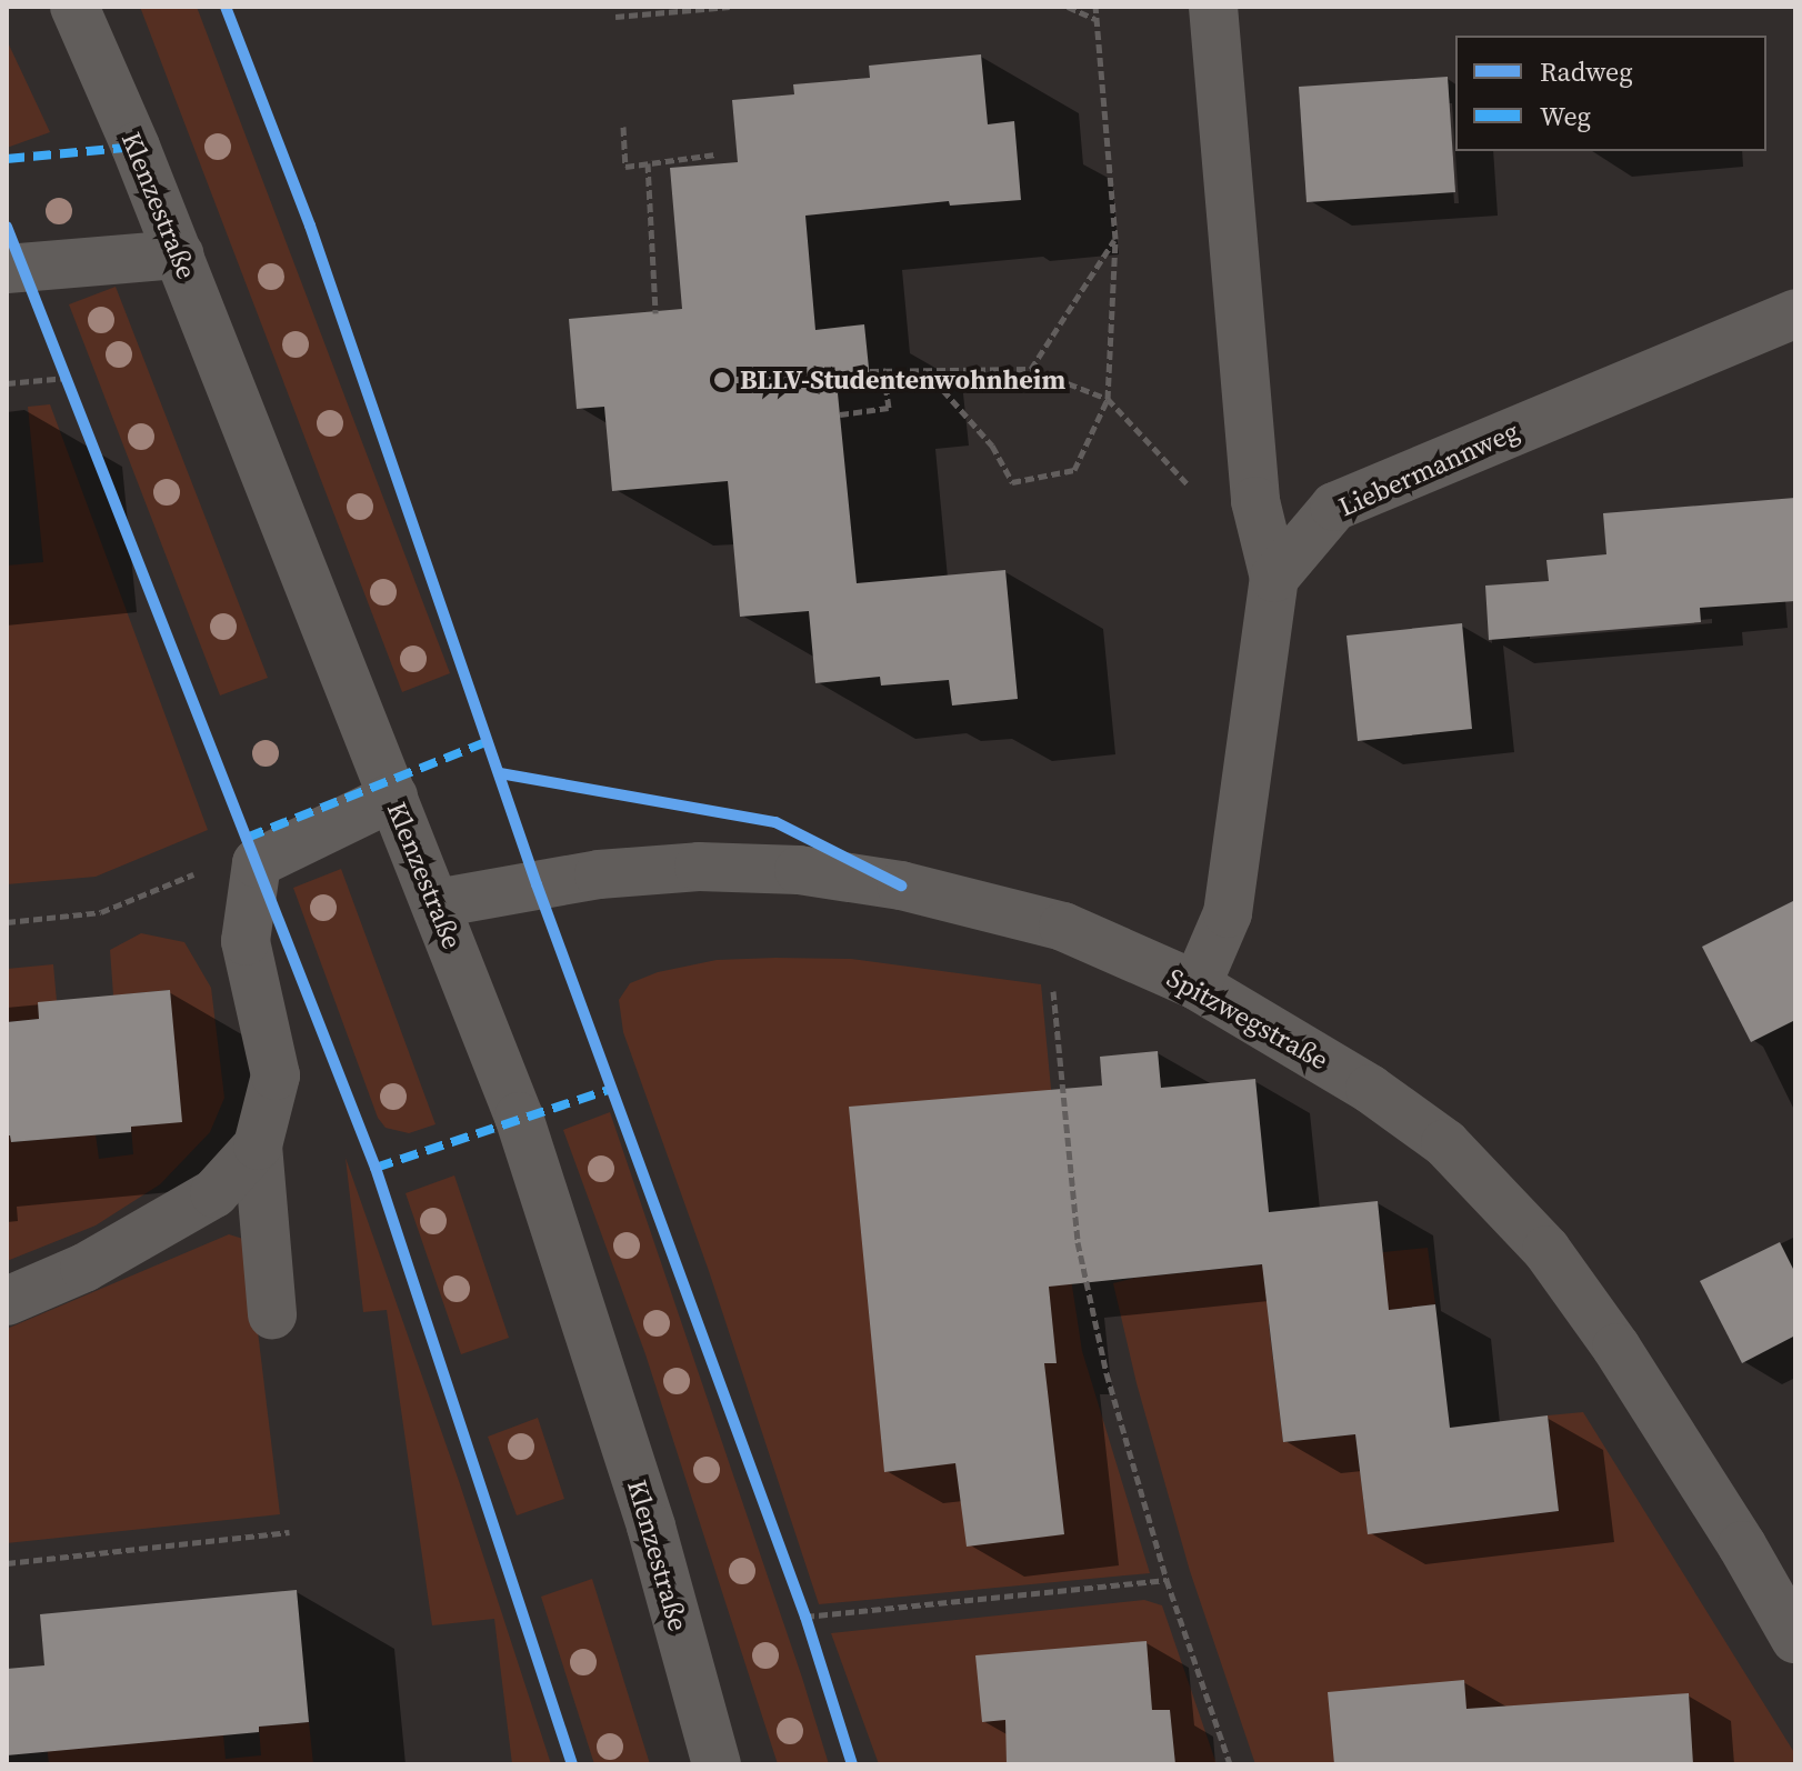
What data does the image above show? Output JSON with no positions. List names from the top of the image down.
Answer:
{
  "streets": {
    "street": ["Klenzestraße", "Liebermannweg", "Spitzwegstraße"]
  },
  "crossings": [
    ["Klenzestraße", "Spitzwegstraße"]
  ],
  "places": ["BLLV-Studentenwohnheim"],
  "legend": ["Radweg", "Weg"]
}
